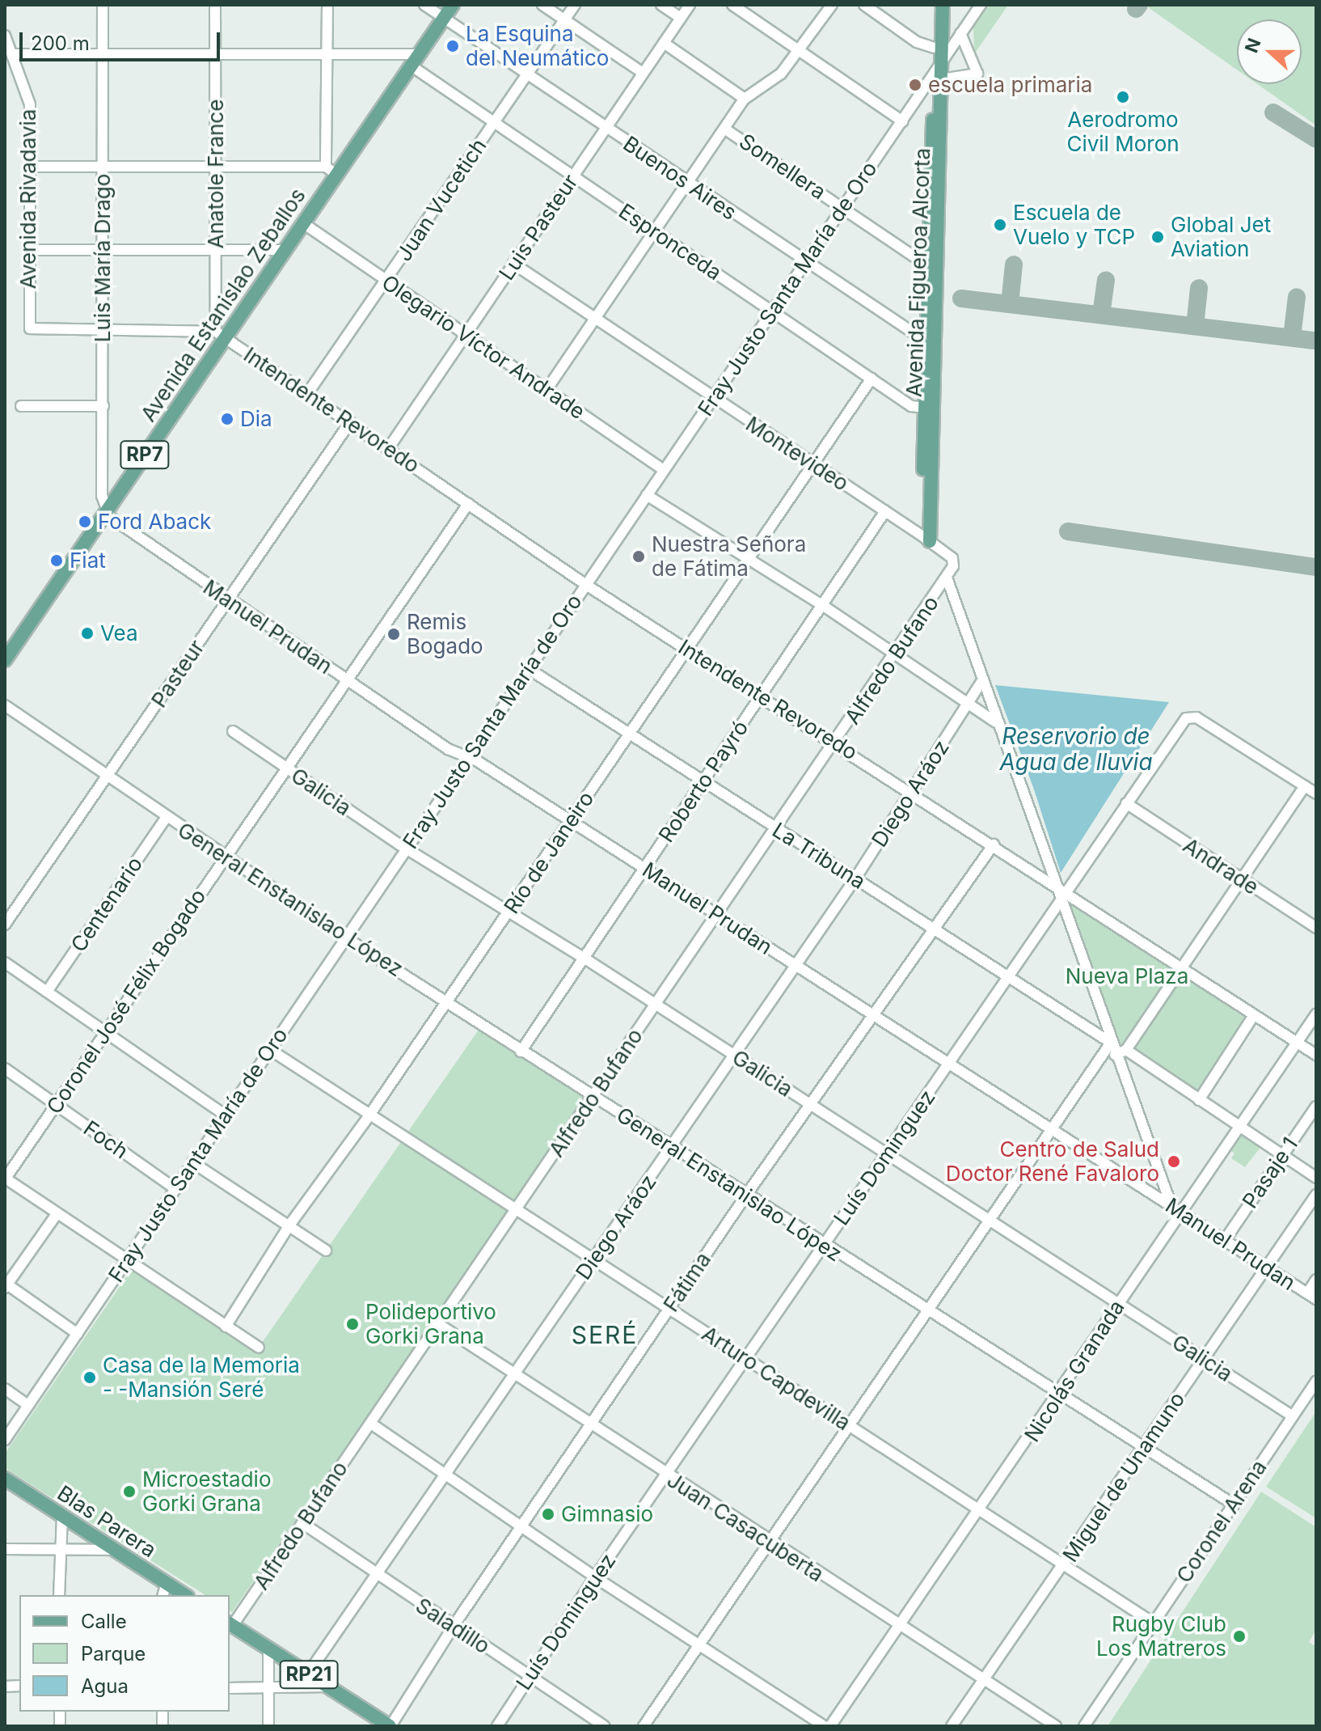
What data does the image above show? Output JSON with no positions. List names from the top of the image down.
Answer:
{
  "streets": {
    "main road": [
      "Avenida Figueroa Alcorta",
      "Avenida Estanislao Zeballos",
      "RP7",
      "Blas Parera",
      "RP21"
    ],
    "street": [
      "Somellera",
      "Anatole France",
      "Buenos Aires",
      "Avenida Rivadavia",
      "Juan Vucetich",
      "Luis Pasteur",
      "Espronceda",
      "Luis María Drago",
      "Fray Justo Santa María de Oro",
      "Olegario Víctor Andrade",
      "Intendente Revoredo",
      "Montevideo",
      "Manuel Prudan",
      "Alfredo Bufano",
      "Pasteur",
      "Roberto Payró",
      "Galicia",
      "Diego Aráoz",
      "Río de Janeiro",
      "La Tribuna",
      "Andrade",
      "General Enstanislao López",
      "Centenario",
      "Coronel José Félix Bogado",
      "Foch",
      "Luís Dominguez",
      "Pasaje 1",
      "Fátima",
      "Nicolás Granada",
      "Arturo Capdevilla",
      "Miguel de Unamuno",
      "Coronel Arena",
      "Juan Casacuberta",
      "Saladillo"
    ]
  },
  "crossings": [
    ["Somellera", "Luis Pasteur"],
    ["Somellera", "Avenida Figueroa Alcorta"],
    ["Somellera", "Fray Justo Santa María de Oro"],
    ["Anatole France", "Avenida Estanislao Zeballos"],
    ["Anatole France", "Intendente Revoredo"],
    ["Buenos Aires", "Juan Vucetich"],
    ["Buenos Aires", "Luis Pasteur"],
    ["Buenos Aires", "Avenida Figueroa Alcorta"],
    ["Buenos Aires", "Fray Justo Santa María de Oro"],
    ["Buenos Aires", "Avenida Estanislao Zeballos"],
    ["Avenida Rivadavia", "Luis María Drago"],
    ["Juan Vucetich", "Espronceda"],
    ["Juan Vucetich", "Olegario Víctor Andrade"],
    ["Juan Vucetich", "Intendente Revoredo"],
    ["Luis Pasteur", "Espronceda"],
    ["Luis Pasteur", "Olegario Víctor Andrade"],
    ["Luis Pasteur", "Intendente Revoredo"],
    ["Luis Pasteur", "Montevideo"],
    ["Espronceda", "Avenida Figueroa Alcorta"],
    ["Espronceda", "Fray Justo Santa María de Oro"],
    ["Espronceda", "Avenida Estanislao Zeballos"],
    ["Espronceda", "Río de Janeiro"],
    ["Luis María Drago", "Avenida Estanislao Zeballos"],
    ["Luis María Drago", "Manuel Prudan"],
    ["Avenida Figueroa Alcorta", "Fray Justo Santa María de Oro"],
    ["Avenida Figueroa Alcorta", "Montevideo"],
    ["Fray Justo Santa María de Oro", "Olegario Víctor Andrade"],
    ["Fray Justo Santa María de Oro", "Intendente Revoredo"],
    ["Fray Justo Santa María de Oro", "Montevideo"],
    ["Fray Justo Santa María de Oro", "Manuel Prudan"],
    ["Fray Justo Santa María de Oro", "Galicia"],
    ["Fray Justo Santa María de Oro", "La Tribuna"],
    ["Fray Justo Santa María de Oro", "General Enstanislao López"],
    ["Fray Justo Santa María de Oro", "Foch"],
    ["Fray Justo Santa María de Oro", "Arturo Capdevilla"],
    ["Avenida Estanislao Zeballos", "Olegario Víctor Andrade"],
    ["Avenida Estanislao Zeballos", "Intendente Revoredo"],
    ["Avenida Estanislao Zeballos", "Manuel Prudan"],
    ["Intendente Revoredo", "Alfredo Bufano"],
    ["Intendente Revoredo", "Pasteur"],
    ["Intendente Revoredo", "Roberto Payró"],
    ["Intendente Revoredo", "Diego Aráoz"],
    ["Intendente Revoredo", "Río de Janeiro"],
    ["Intendente Revoredo", "Coronel José Félix Bogado"],
    ["Intendente Revoredo", "Luís Dominguez"],
    ["Intendente Revoredo", "Fátima"],
    ["Intendente Revoredo", "Nicolás Granada"],
    ["Montevideo", "Alfredo Bufano"],
    ["Montevideo", "Roberto Payró"],
    ["Montevideo", "Río de Janeiro"],
    ["Manuel Prudan", "Alfredo Bufano"],
    ["Manuel Prudan", "Pasteur"],
    ["Manuel Prudan", "Roberto Payró"],
    ["Manuel Prudan", "Diego Aráoz"],
    ["Manuel Prudan", "Río de Janeiro"],
    ["Manuel Prudan", "Coronel José Félix Bogado"],
    ["Manuel Prudan", "Luís Dominguez"],
    ["Manuel Prudan", "Pasaje 1"],
    ["Manuel Prudan", "Fátima"],
    ["Manuel Prudan", "Nicolás Granada"],
    ["Manuel Prudan", "Miguel de Unamuno"],
    ["Alfredo Bufano", "Galicia"],
    ["Alfredo Bufano", "La Tribuna"],
    ["Alfredo Bufano", "General Enstanislao López"],
    ["Alfredo Bufano", "Arturo Capdevilla"],
    ["Alfredo Bufano", "Juan Casacuberta"],
    ["Alfredo Bufano", "Saladillo"],
    ["Alfredo Bufano", "RP21"],
    ["Pasteur", "General Enstanislao López"],
    ["Roberto Payró", "Galicia"],
    ["Roberto Payró", "La Tribuna"],
    ["Roberto Payró", "General Enstanislao López"],
    ["Galicia", "Diego Aráoz"],
    ["Galicia", "Río de Janeiro"],
    ["Galicia", "Coronel José Félix Bogado"],
    ["Galicia", "Luís Dominguez"],
    ["Galicia", "Fátima"],
    ["Galicia", "Nicolás Granada"],
    ["Galicia", "Miguel de Unamuno"],
    ["Galicia", "Coronel Arena"],
    ["Diego Aráoz", "La Tribuna"],
    ["Diego Aráoz", "General Enstanislao López"],
    ["Diego Aráoz", "Arturo Capdevilla"],
    ["Diego Aráoz", "Juan Casacuberta"],
    ["Diego Aráoz", "Saladillo"],
    ["Diego Aráoz", "RP21"],
    ["Río de Janeiro", "La Tribuna"],
    ["Río de Janeiro", "General Enstanislao López"],
    ["Río de Janeiro", "Arturo Capdevilla"],
    ["La Tribuna", "Luís Dominguez"],
    ["La Tribuna", "Fátima"],
    ["Andrade", "Luís Dominguez"],
    ["General Enstanislao López", "Centenario"],
    ["General Enstanislao López", "Coronel José Félix Bogado"],
    ["General Enstanislao López", "Luís Dominguez"],
    ["General Enstanislao López", "Fátima"],
    ["General Enstanislao López", "Nicolás Granada"],
    ["General Enstanislao López", "Miguel de Unamuno"],
    ["General Enstanislao López", "Coronel Arena"],
    ["Coronel José Félix Bogado", "Foch"],
    ["Luís Dominguez", "Arturo Capdevilla"],
    ["Luís Dominguez", "Juan Casacuberta"],
    ["Luís Dominguez", "Saladillo"],
    ["Fátima", "Arturo Capdevilla"],
    ["Fátima", "Juan Casacuberta"],
    ["Fátima", "Saladillo"],
    ["Fátima", "RP21"],
    ["Nicolás Granada", "Arturo Capdevilla"],
    ["Nicolás Granada", "Juan Casacuberta"],
    ["Arturo Capdevilla", "Miguel de Unamuno"],
    ["Arturo Capdevilla", "Coronel Arena"],
    ["Miguel de Unamuno", "Juan Casacuberta"]
  ],
  "districts": ["SERÉ"],
  "water": ["Reservorio de Agua de lluvia"],
  "parks": ["Nueva Plaza"],
  "places": [
    "La Esquina del Neumático",
    "escuela primaria",
    "Aerodromo Civil Moron",
    "Escuela de Vuelo y TCP",
    "Global Jet Aviation",
    "Dia",
    "Ford Aback",
    "Nuestra Señora de Fátima",
    "Fiat",
    "Vea",
    "Remis Bogado",
    "Centro de Salud Doctor René Favaloro",
    "Polideportivo Gorki Grana",
    "Casa de la Memoria - -Mansión Seré",
    "Microestadio Gorki Grana",
    "Gimnasio",
    "Rugby Club Los Matreros"
  ],
  "legend": ["Calle", "Parque", "Agua"],
  "scale_bar": "200 m",
  "north": "left"
}
